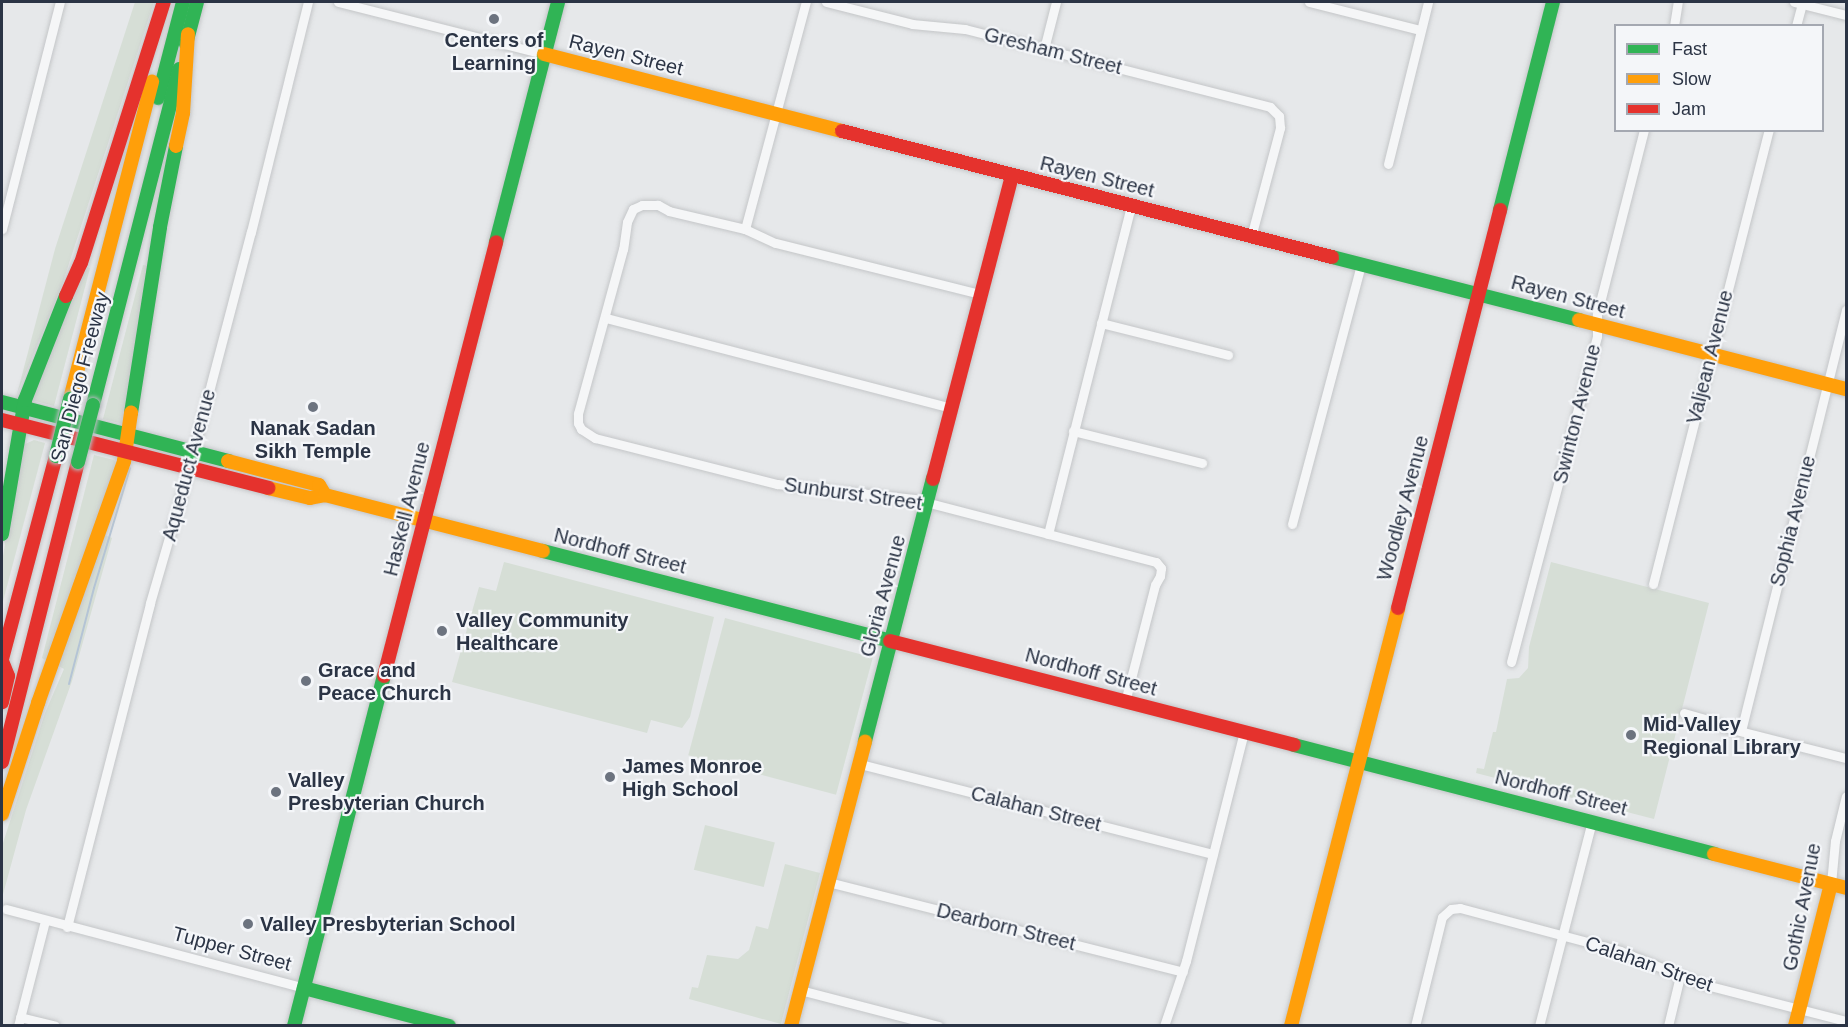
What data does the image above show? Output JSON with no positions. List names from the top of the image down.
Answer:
{
  "streets": {
    "main road": [
      "Rayen Street",
      "San Diego Freeway",
      "Woodley Avenue",
      "Haskell Avenue",
      "Nordhoff Street",
      "Gloria Avenue",
      "Gothic Avenue",
      "Tupper Street"
    ],
    "street": [
      "Gresham Street",
      "Valjean Avenue",
      "Swinton Avenue",
      "Aqueduct Avenue",
      "Sunburst Street",
      "Sophia Avenue",
      "Calahan Street",
      "Dearborn Street"
    ]
  },
  "crossings": [
    ["Gresham Street", "Rayen Street"],
    ["Rayen Street", "Valjean Avenue"],
    ["Rayen Street", "Swinton Avenue"],
    ["Rayen Street", "Woodley Avenue"],
    ["Rayen Street", "Haskell Avenue"],
    ["Rayen Street", "Sophia Avenue"],
    ["Rayen Street", "Gloria Avenue"],
    ["Aqueduct Avenue", "Nordhoff Street"],
    ["Aqueduct Avenue", "Tupper Street"],
    ["Sunburst Street", "Nordhoff Street"],
    ["Sunburst Street", "Gloria Avenue"],
    ["Woodley Avenue", "Nordhoff Street"],
    ["Haskell Avenue", "Nordhoff Street"],
    ["Haskell Avenue", "Tupper Street"],
    ["Nordhoff Street", "Gloria Avenue"],
    ["Nordhoff Street", "Gothic Avenue"],
    ["Gloria Avenue", "Calahan Street"],
    ["Gloria Avenue", "Dearborn Street"],
    ["Calahan Street", "Gothic Avenue"]
  ],
  "places": [
    "Centers of Learning",
    "Nanak Sadan Sikh Temple",
    "Valley Community Healthcare",
    "Grace and Peace Church",
    "Mid-Valley Regional Library",
    "James Monroe High School",
    "Valley Presbyterian Church",
    "Valley Presbyterian School"
  ],
  "legend": ["Fast", "Slow", "Jam"]
}
